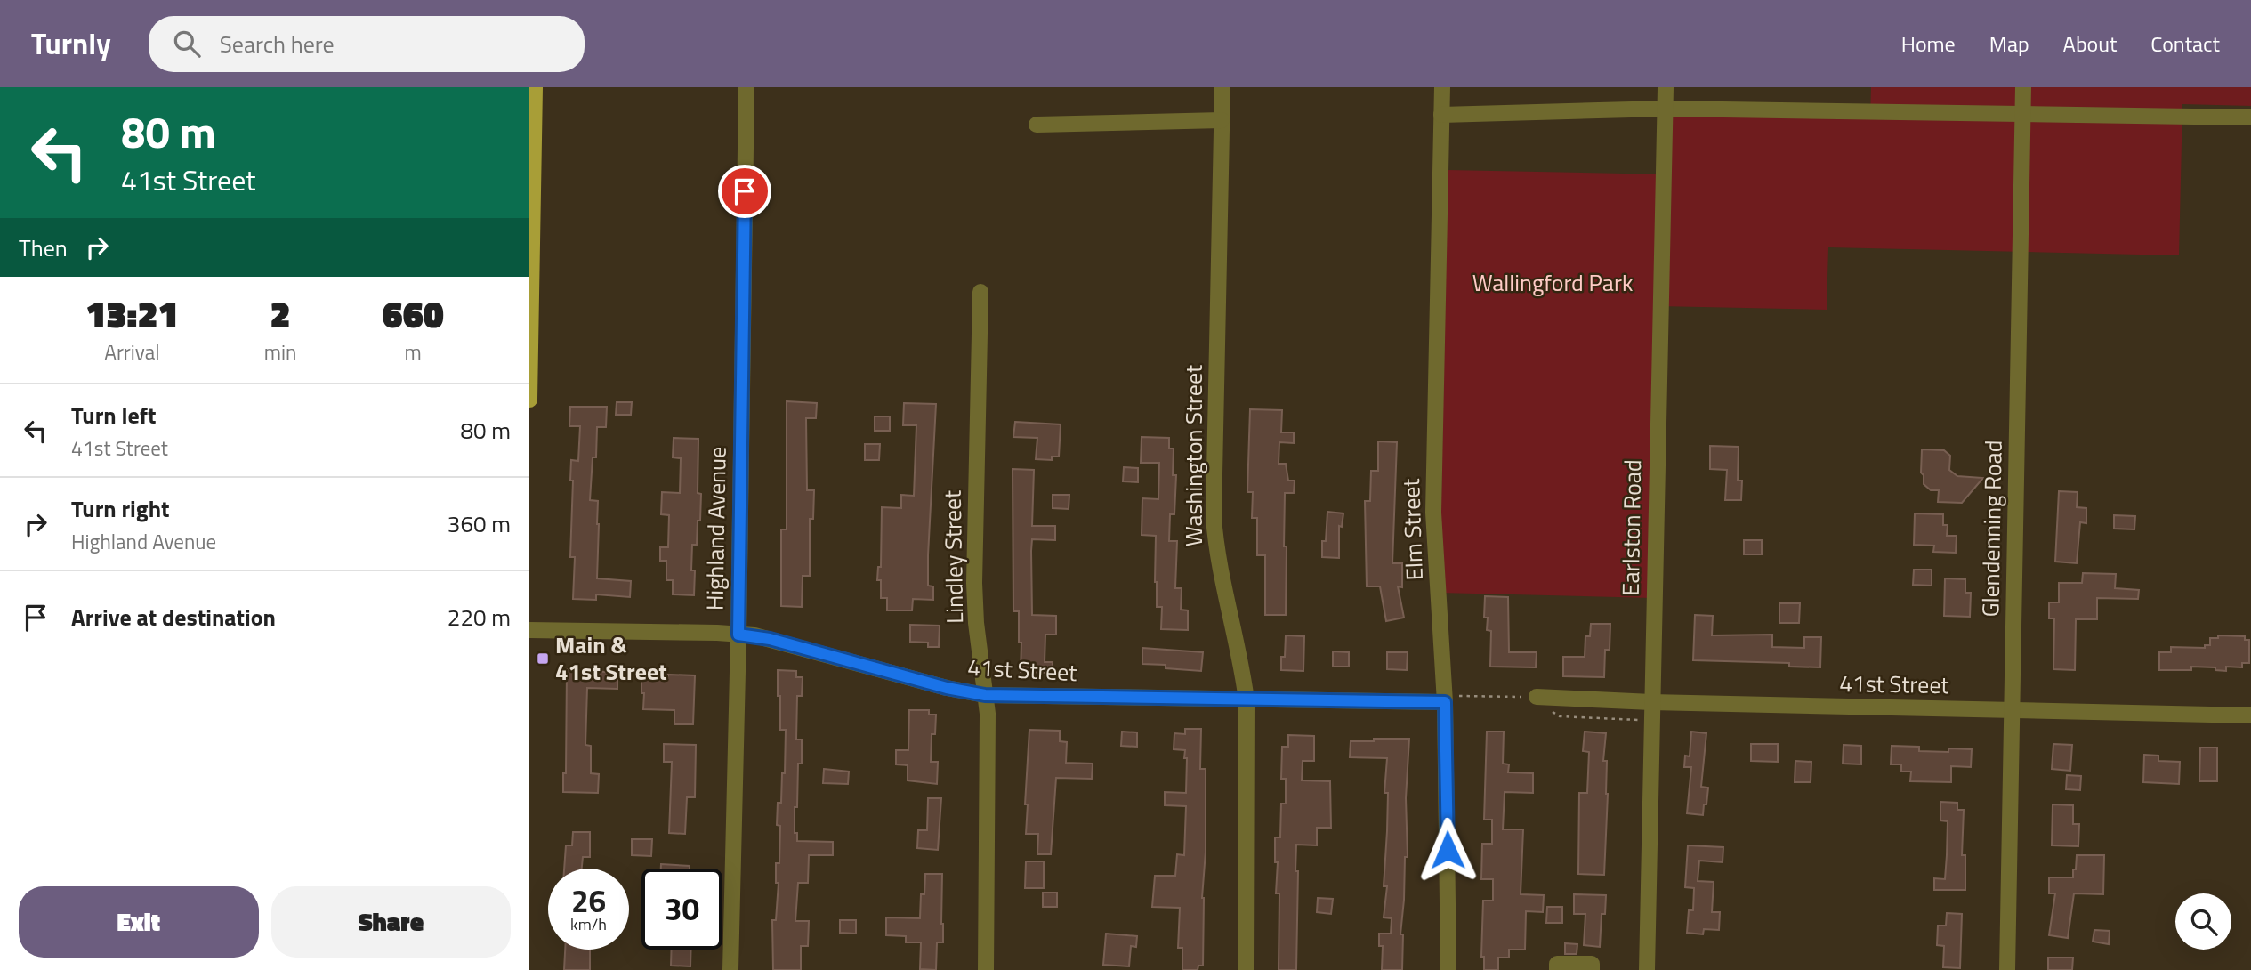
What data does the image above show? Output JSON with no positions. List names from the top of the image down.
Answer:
{
  "streets": {
    "street": [
      "Washington Street",
      "Earlston Road",
      "Highland Avenue",
      "Glendenning Road",
      "Elm Street",
      "Lindley Street",
      "41st Street"
    ]
  },
  "crossings": [
    ["Washington Street", "41st Street"],
    ["Earlston Road", "41st Street"],
    ["Highland Avenue", "41st Street"],
    ["Glendenning Road", "41st Street"],
    ["Elm Street", "41st Street"],
    ["Lindley Street", "41st Street"]
  ],
  "parks": ["Wallingford Park"],
  "places": {
    "transit": ["Main & 41st Street"]
  },
  "page": {
    "header": "Turnly",
    "search": "Search here",
    "nav": [
      "Home",
      "Map",
      "About",
      "Contact"
    ],
    "turn": ["80 m", "41st Street"],
    "then": "Then",
    "eta": [
      "13:21",
      "Arrival",
      "2",
      "min",
      "660",
      "m"
    ],
    "list": [
      {
        "name": "Turn left",
        "note": "41st Street",
        "value": "80 m"
      },
      {
        "name": "Turn right",
        "note": "Highland Avenue",
        "value": "360 m"
      },
      {
        "name": "Arrive at destination",
        "value": "220 m"
      }
    ],
    "speed": "26 km/h",
    "limit": "30",
    "buttons": ["Exit", "Share"]
  }
}
